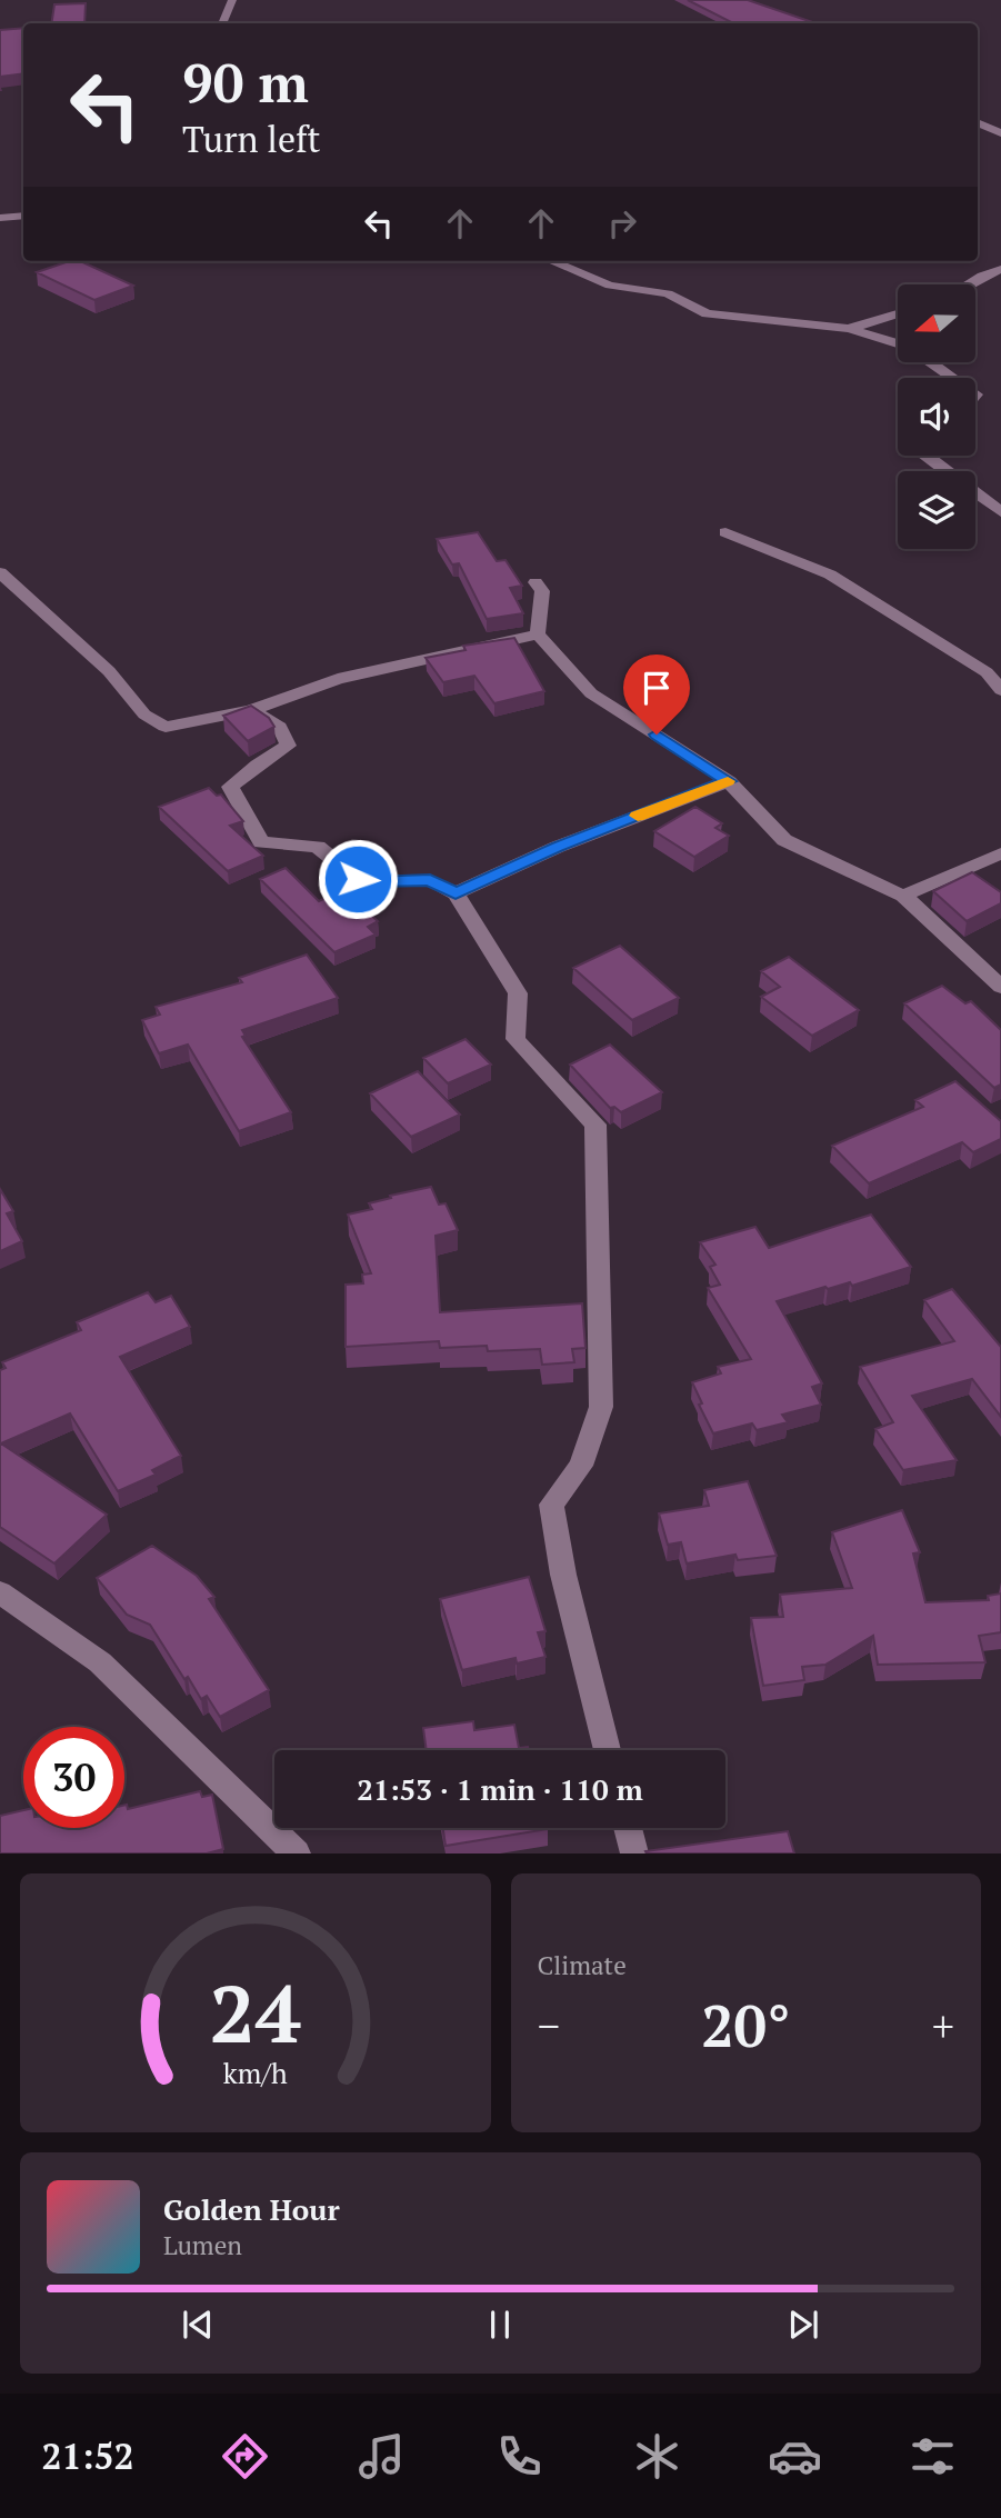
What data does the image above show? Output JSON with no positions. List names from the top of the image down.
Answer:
{
  "north": "left",
  "page": {
    "turn": ["90 m", "Turn left"],
    "limit": "30",
    "trip": "21:53 · 1 min · 110 m",
    "tile": "Climate",
    "heat": ["−", "20°", "+"],
    "song": ["Golden Hour", "Lumen"],
    "tabs": "21:52",
    "gauge": ["24", "km/h"]
  }
}
